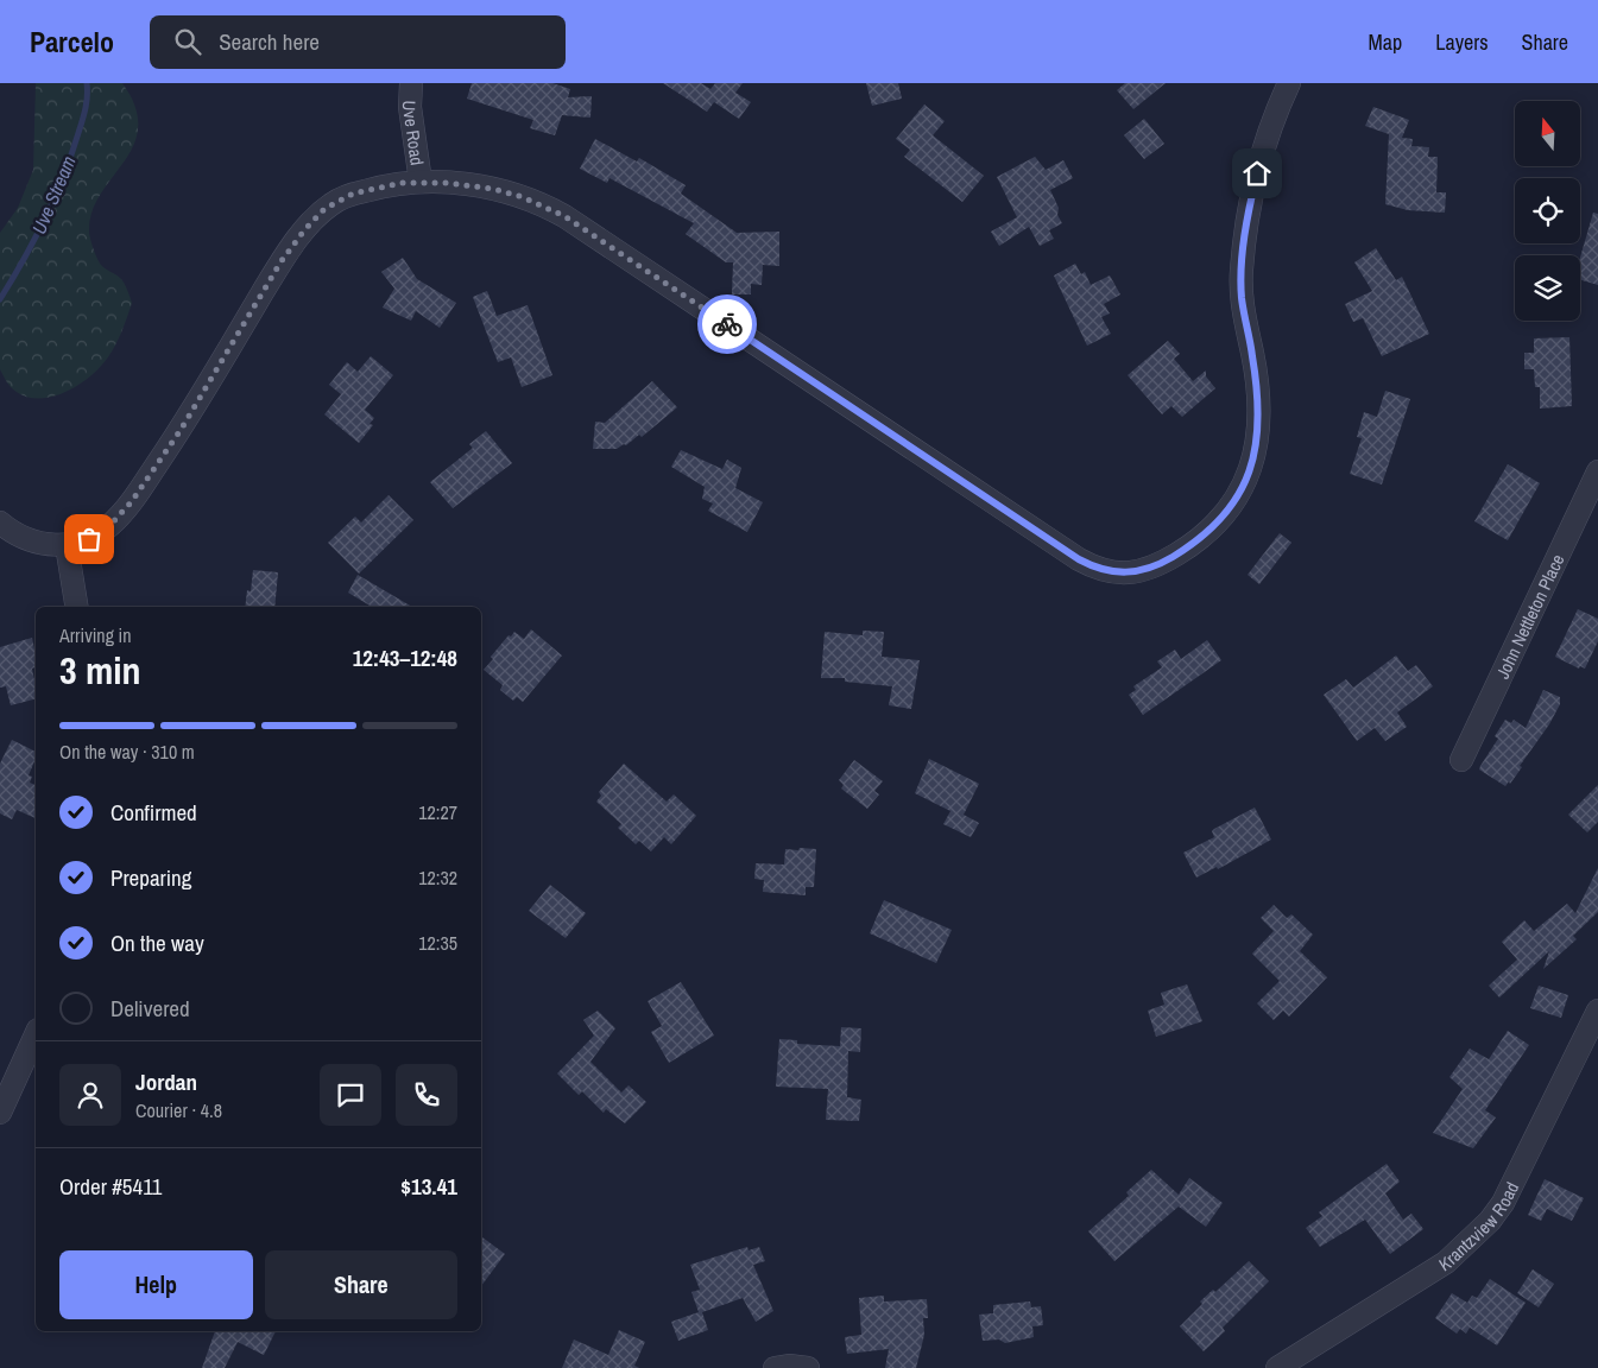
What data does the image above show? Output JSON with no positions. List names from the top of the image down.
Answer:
{
  "streets": {
    "street": ["Uve Road", "John Nettleton Place", "Krantzview Road"]
  },
  "water": ["Uve Stream"],
  "north": "top",
  "page": {
    "header": "Parcelo",
    "search": "Search here",
    "nav": ["Map", "Layers", "Share"],
    "heading": ["3 min", "Arriving in", "12:43–12:48"],
    "panel": [
      "Jordan",
      "Courier · 4.8",
      "Order #5411",
      "$13.41"
    ],
    "bar": "On the way · 310 m",
    "list": [
      ["Confirmed", "12:27"],
      ["Preparing", "12:32"],
      ["On the way", "12:35"],
      "Delivered"
    ],
    "buttons": ["Help", "Share"]
  }
}
